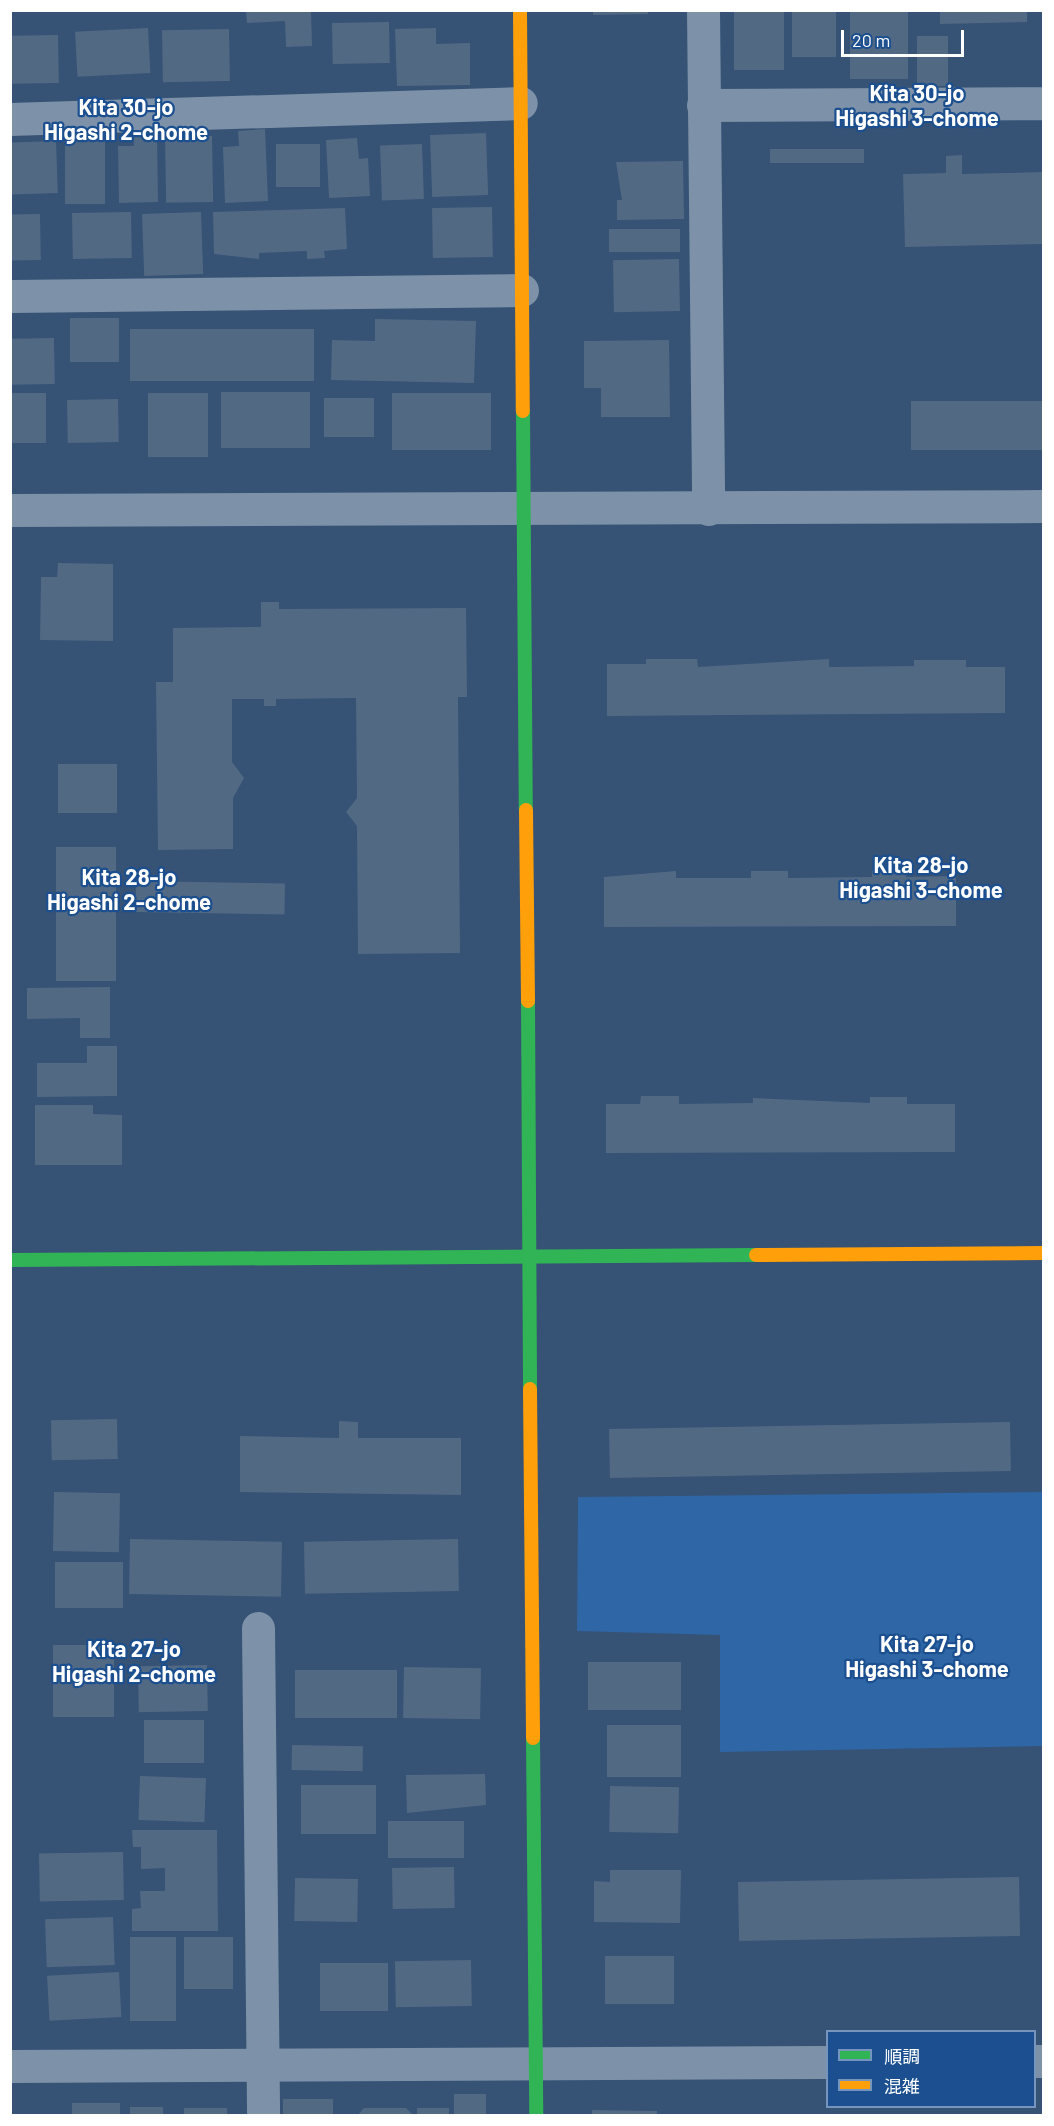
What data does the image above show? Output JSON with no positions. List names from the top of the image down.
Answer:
{
  "districts": [
    "Kita 30-jo Higashi 3-chome",
    "Kita 30-jo Higashi 2-chome",
    "Kita 28-jo Higashi 3-chome",
    "Kita 28-jo Higashi 2-chome",
    "Kita 27-jo Higashi 3-chome",
    "Kita 27-jo Higashi 2-chome"
  ],
  "legend": ["順調", "混雑"],
  "scale_bar": "20 m"
}
